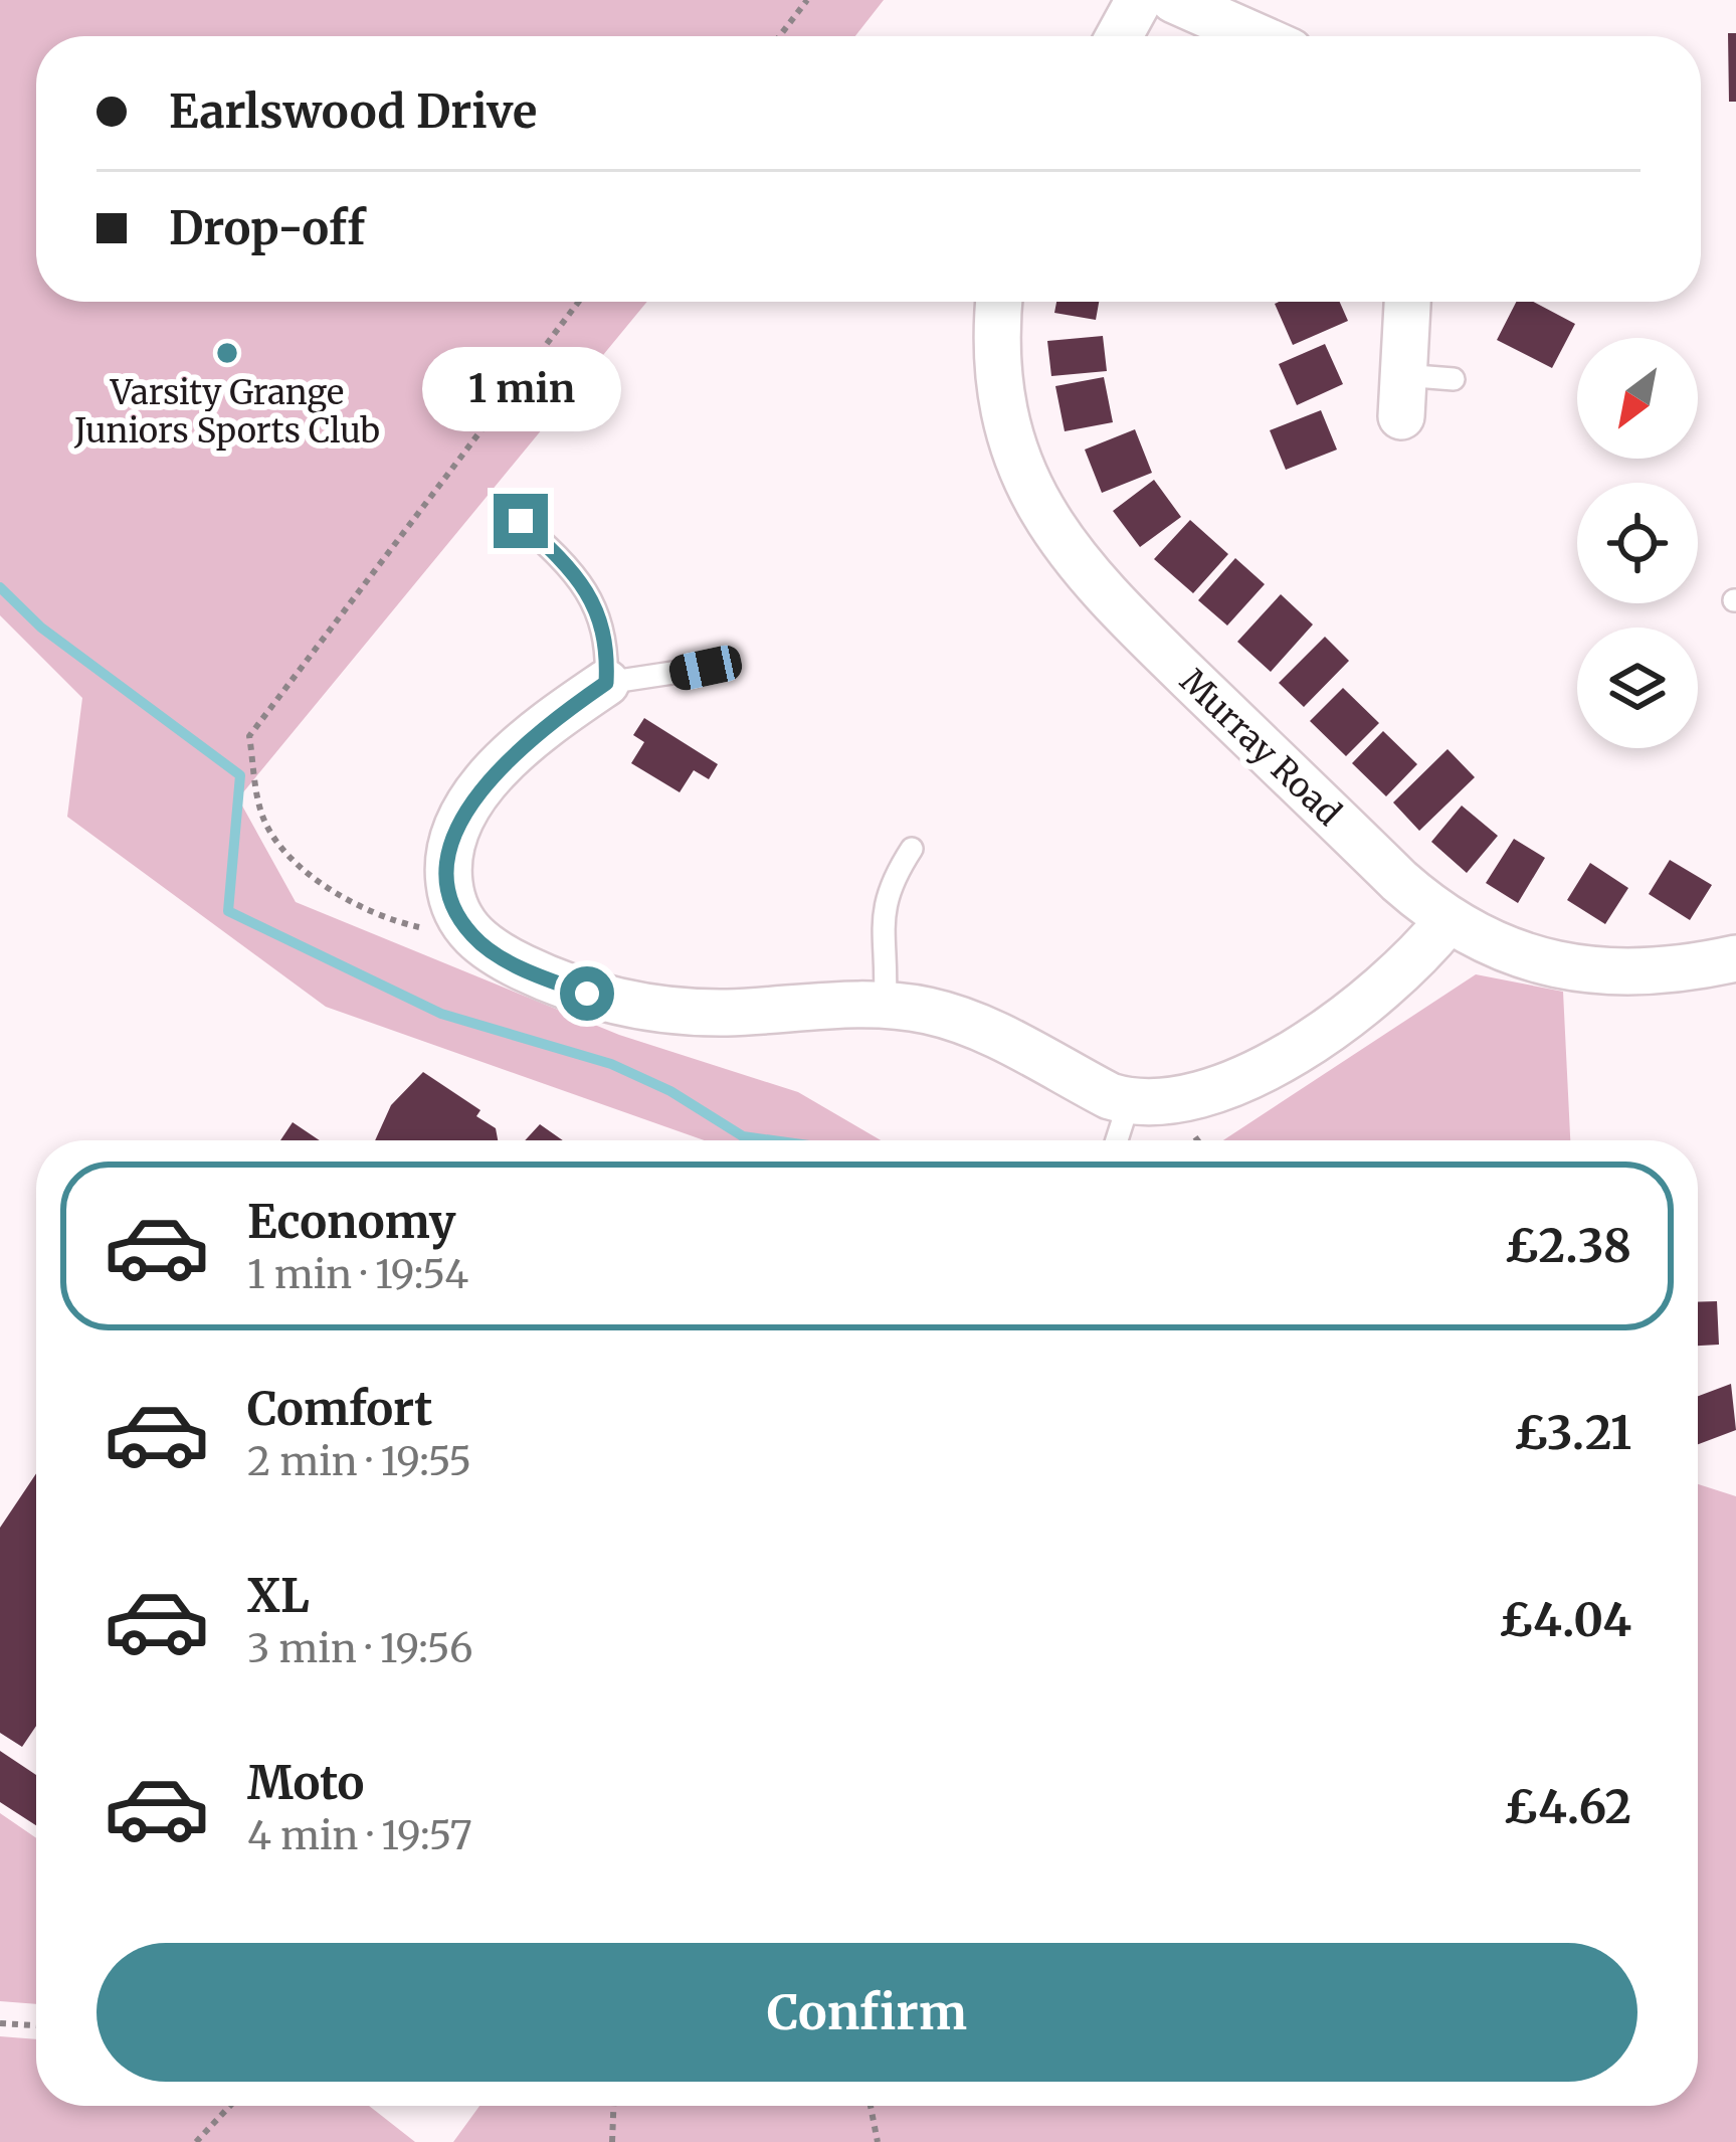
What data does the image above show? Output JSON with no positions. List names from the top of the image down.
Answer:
{
  "streets": {
    "street": ["Murray Road"]
  },
  "places": ["Varsity Grange Juniors Sports Club"],
  "north": "bottom left",
  "page": {
    "banner": ["Earlswood Drive", "Drop-off"],
    "bubble": "1 min",
    "list": [
      {
        "name": "Economy",
        "note": "1 min · 19:54",
        "value": "£2.38"
      },
      {
        "name": "Comfort",
        "note": "2 min · 19:55",
        "value": "£3.21"
      },
      {
        "name": "XL",
        "note": "3 min · 19:56",
        "value": "£4.04"
      },
      {
        "name": "Moto",
        "note": "4 min · 19:57",
        "value": "£4.62"
      }
    ],
    "buttons": "Confirm"
  }
}
